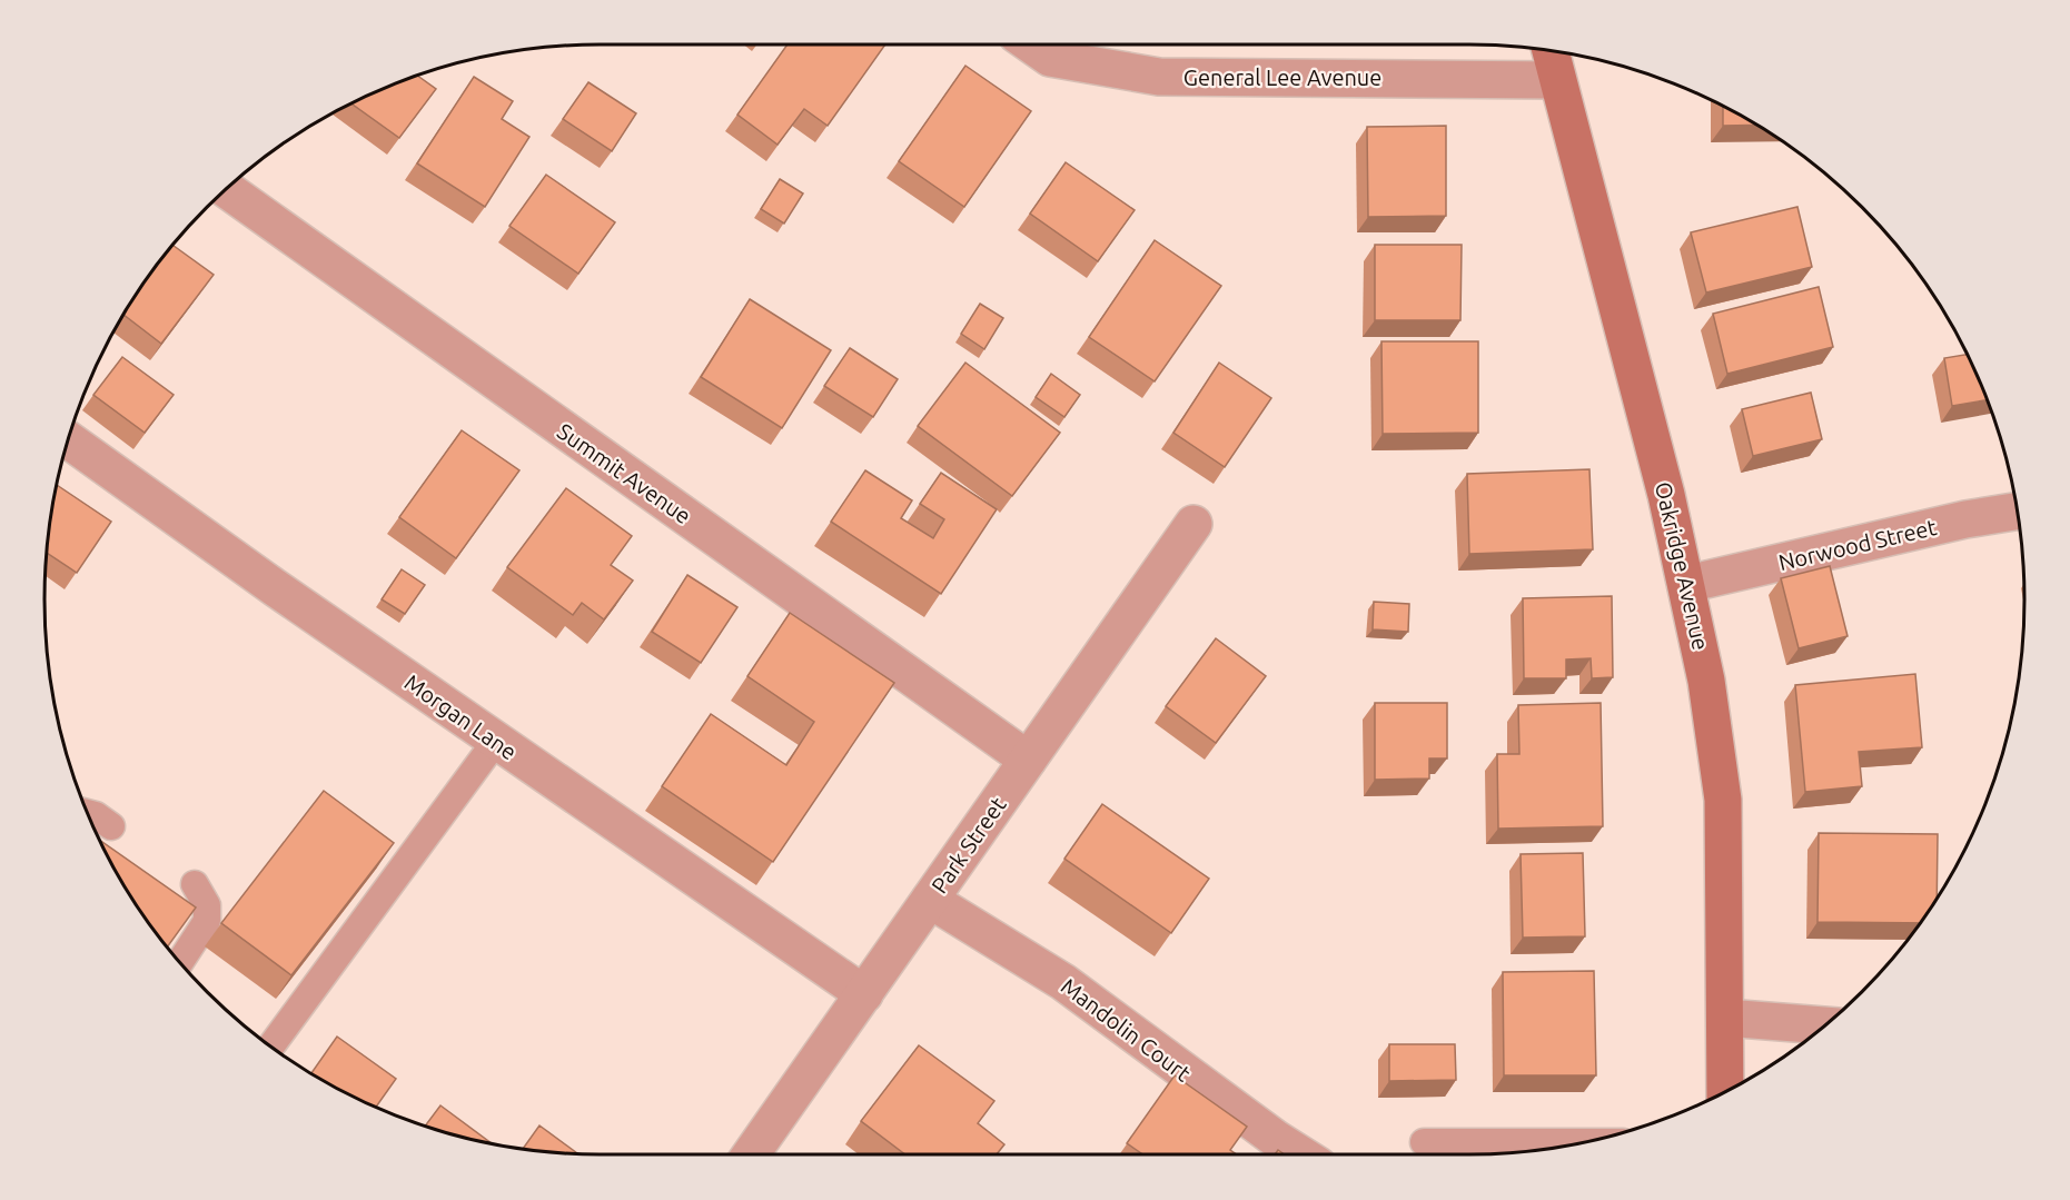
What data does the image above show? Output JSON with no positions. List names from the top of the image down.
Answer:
{
  "streets": {
    "street": [
      "General Lee Avenue",
      "Summit Avenue",
      "Norwood Street",
      "Oakridge Avenue",
      "Morgan Lane",
      "Park Street",
      "Mandolin Court"
    ]
  },
  "crossings": [
    ["General Lee Avenue", "Oakridge Avenue"],
    ["Summit Avenue", "Park Street"],
    ["Norwood Street", "Oakridge Avenue"],
    ["Morgan Lane", "Park Street"],
    ["Park Street", "Mandolin Court"]
  ]
}
